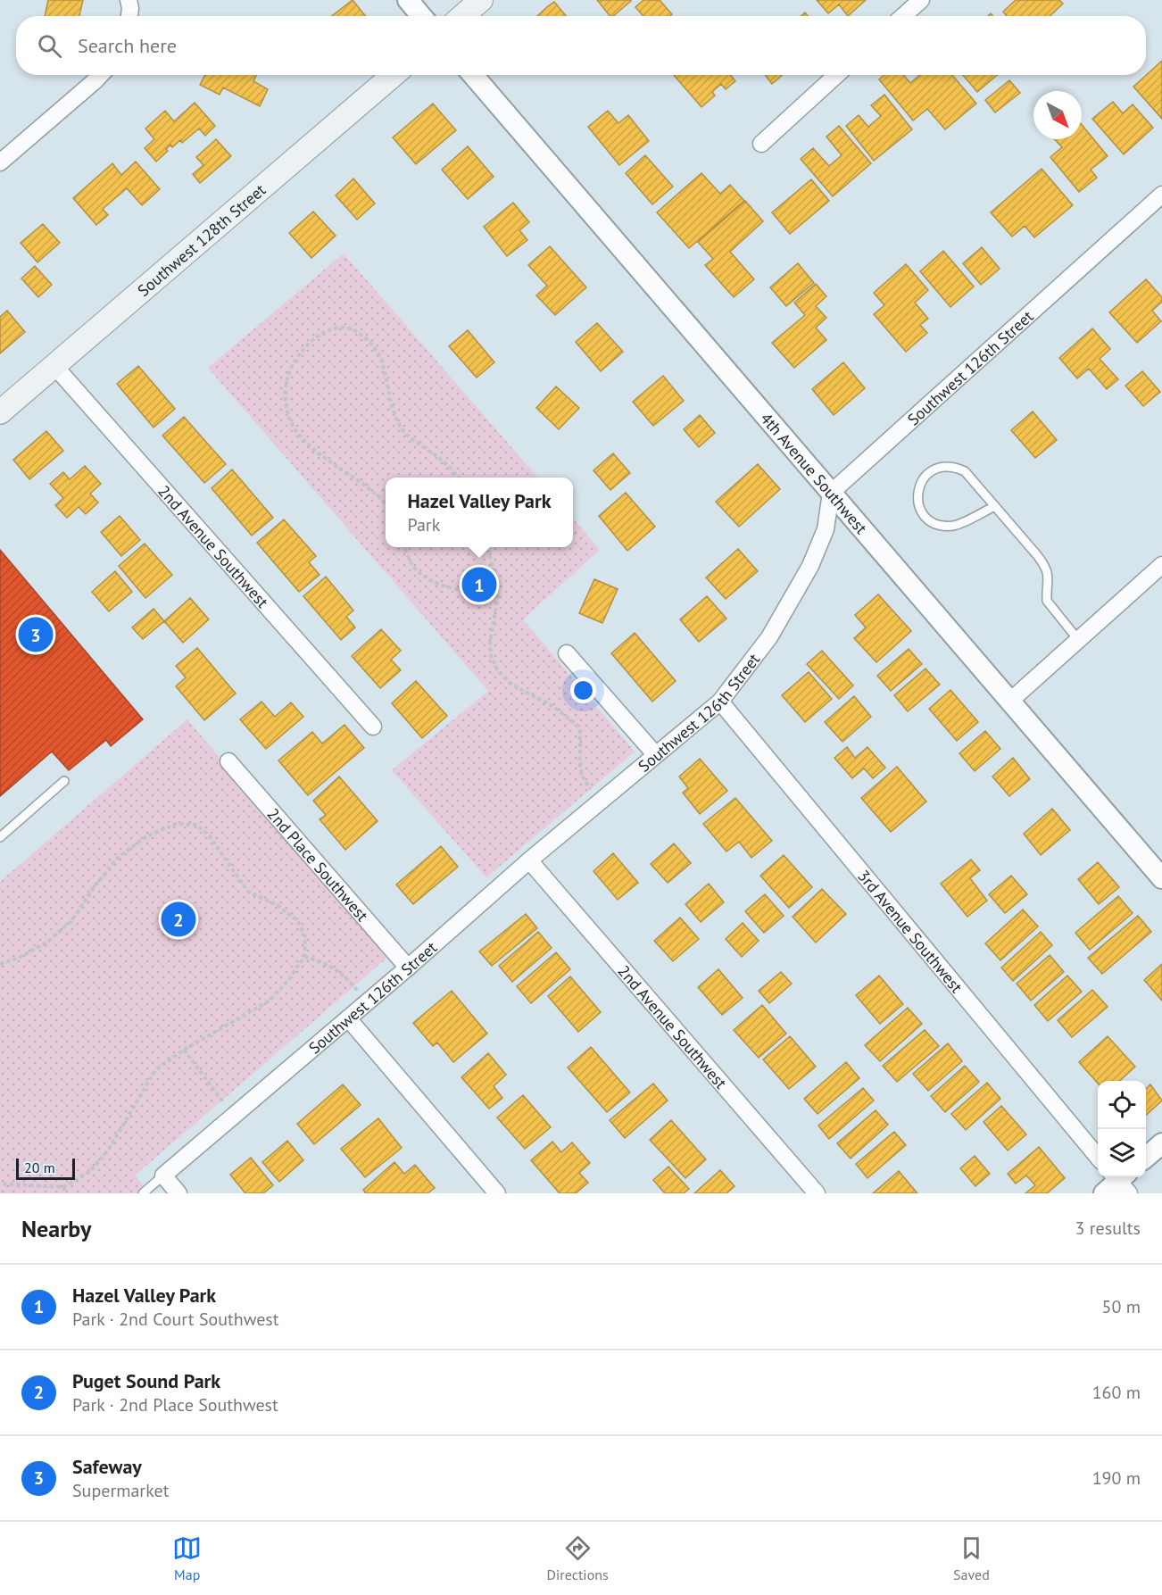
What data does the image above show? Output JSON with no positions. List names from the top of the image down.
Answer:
{
  "streets": {
    "main road": ["Southwest 128th Street"],
    "street": [
      "Southwest 126th Street",
      "4th Avenue Southwest",
      "2nd Avenue Southwest",
      "2nd Place Southwest",
      "3rd Avenue Southwest"
    ]
  },
  "crossings": [
    ["Southwest 128th Street", "2nd Avenue Southwest"],
    ["Southwest 126th Street", "4th Avenue Southwest"],
    ["Southwest 126th Street", "2nd Avenue Southwest"],
    ["Southwest 126th Street", "2nd Place Southwest"],
    ["Southwest 126th Street", "3rd Avenue Southwest"]
  ],
  "scale_bar": "20 m",
  "north": "bottom right",
  "page": {
    "search": "Search here",
    "popup": ["Hazel Valley Park", "Park"],
    "pins": ["1", "3", "2"],
    "scale": "20 m",
    "heading": ["Nearby", "3 results"],
    "list": [
      {
        "mark": "1",
        "name": "Hazel Valley Park",
        "note": "Park · 2nd Court Southwest",
        "value": "50 m"
      },
      {
        "mark": "2",
        "name": "Puget Sound Park",
        "note": "Park · 2nd Place Southwest",
        "value": "160 m"
      },
      {
        "mark": "3",
        "name": "Safeway",
        "note": "Supermarket",
        "value": "190 m"
      }
    ],
    "nav": ["Map", "Directions", "Saved"]
  }
}
